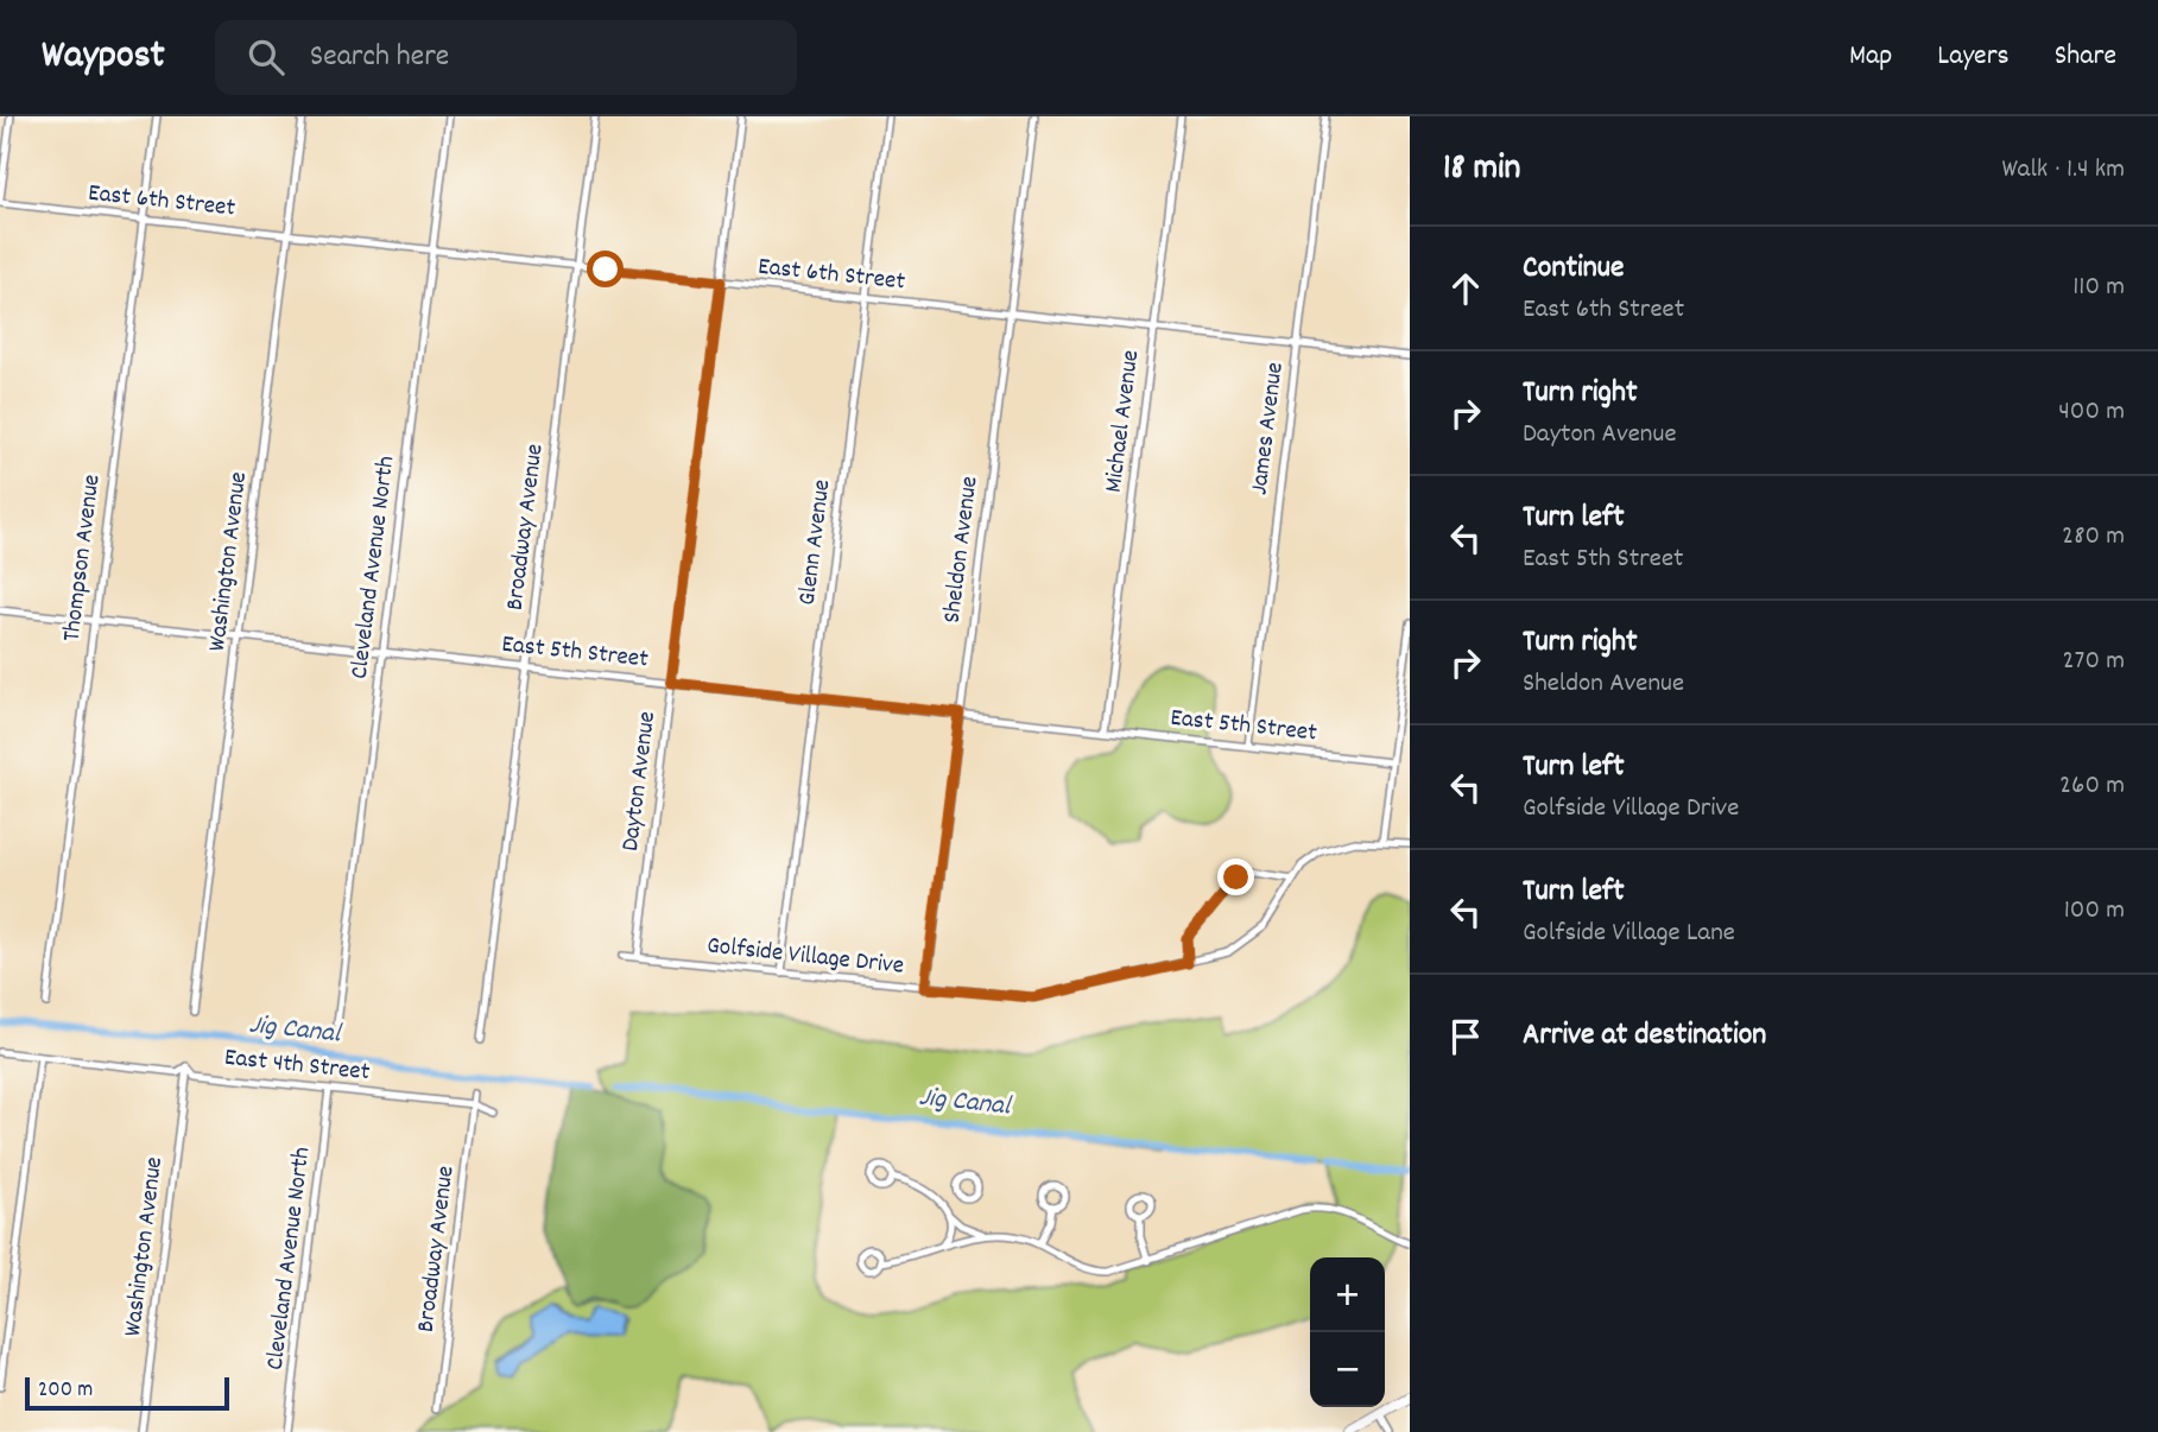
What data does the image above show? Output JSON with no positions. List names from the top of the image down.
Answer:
{
  "streets": {
    "street": [
      "East 6th Street",
      "Michael Avenue",
      "James Avenue",
      "Broadway Avenue",
      "Glenn Avenue",
      "Sheldon Avenue",
      "Thompson Avenue",
      "Washington Avenue",
      "Cleveland Avenue North",
      "East 5th Street",
      "Dayton Avenue",
      "Golfside Village Drive",
      "East 4th Street"
    ]
  },
  "crossings": [
    ["East 6th Street", "Michael Avenue"],
    ["East 6th Street", "James Avenue"],
    ["East 6th Street", "Broadway Avenue"],
    ["East 6th Street", "Glenn Avenue"],
    ["East 6th Street", "Sheldon Avenue"],
    ["East 6th Street", "Thompson Avenue"],
    ["East 6th Street", "Washington Avenue"],
    ["East 6th Street", "Cleveland Avenue North"],
    ["East 6th Street", "Dayton Avenue"],
    ["Michael Avenue", "East 5th Street"],
    ["James Avenue", "East 5th Street"],
    ["Broadway Avenue", "East 5th Street"],
    ["Broadway Avenue", "East 4th Street"],
    ["Glenn Avenue", "East 5th Street"],
    ["Glenn Avenue", "Golfside Village Drive"],
    ["Sheldon Avenue", "East 5th Street"],
    ["Sheldon Avenue", "Golfside Village Drive"],
    ["Thompson Avenue", "East 5th Street"],
    ["Washington Avenue", "East 5th Street"],
    ["Washington Avenue", "East 4th Street"],
    ["Cleveland Avenue North", "East 5th Street"],
    ["Cleveland Avenue North", "East 4th Street"],
    ["East 5th Street", "Dayton Avenue"],
    ["Dayton Avenue", "Golfside Village Drive"]
  ],
  "water": ["Jig Canal"],
  "scale_bar": "200 m",
  "page": {
    "header": "Waypost",
    "search": "Search here",
    "nav": ["Map", "Layers", "Share"],
    "heading": ["18 min", "Walk · 1.4 km"],
    "list": [
      ["Continue", "East 6th Street", "110 m"],
      ["Turn right", "Dayton Avenue", "400 m"],
      ["Turn left", "East 5th Street", "280 m"],
      ["Turn right", "Sheldon Avenue", "270 m"],
      ["Turn left", "Golfside Village Drive", "260 m"],
      ["Turn left", "Golfside Village Lane", "100 m"],
      "Arrive at destination"
    ],
    "map_buttons": ["+", "−"],
    "scale": "200 m"
  }
}
